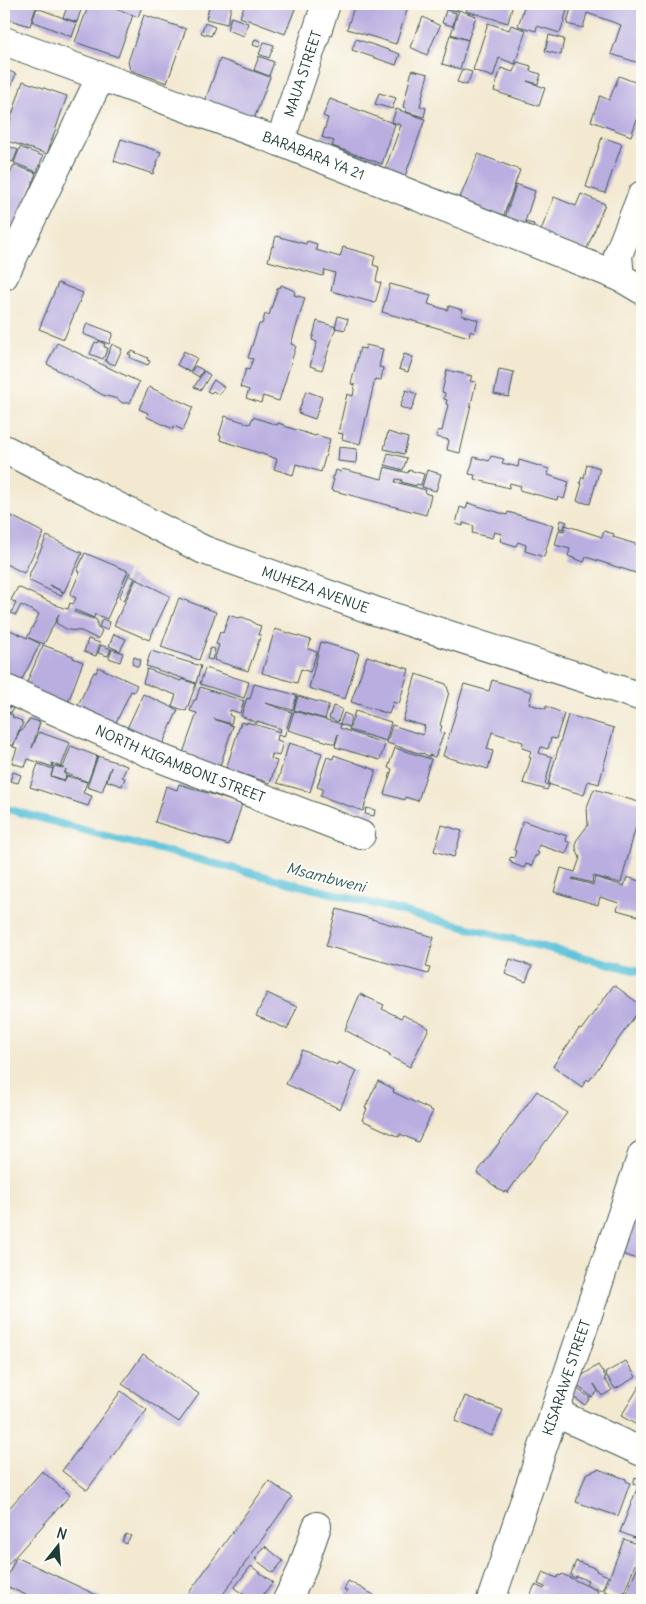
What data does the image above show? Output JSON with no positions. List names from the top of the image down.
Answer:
{
  "streets": {
    "street": [
      "MAUA STREET",
      "BARABARA YA 21",
      "MUHEZA AVENUE",
      "NORTH KIGAMBONI STREET",
      "KISARAWE STREET"
    ]
  },
  "crossings": [
    ["MAUA STREET", "BARABARA YA 21"]
  ],
  "water": ["Msambweni"],
  "north": "top"
}
